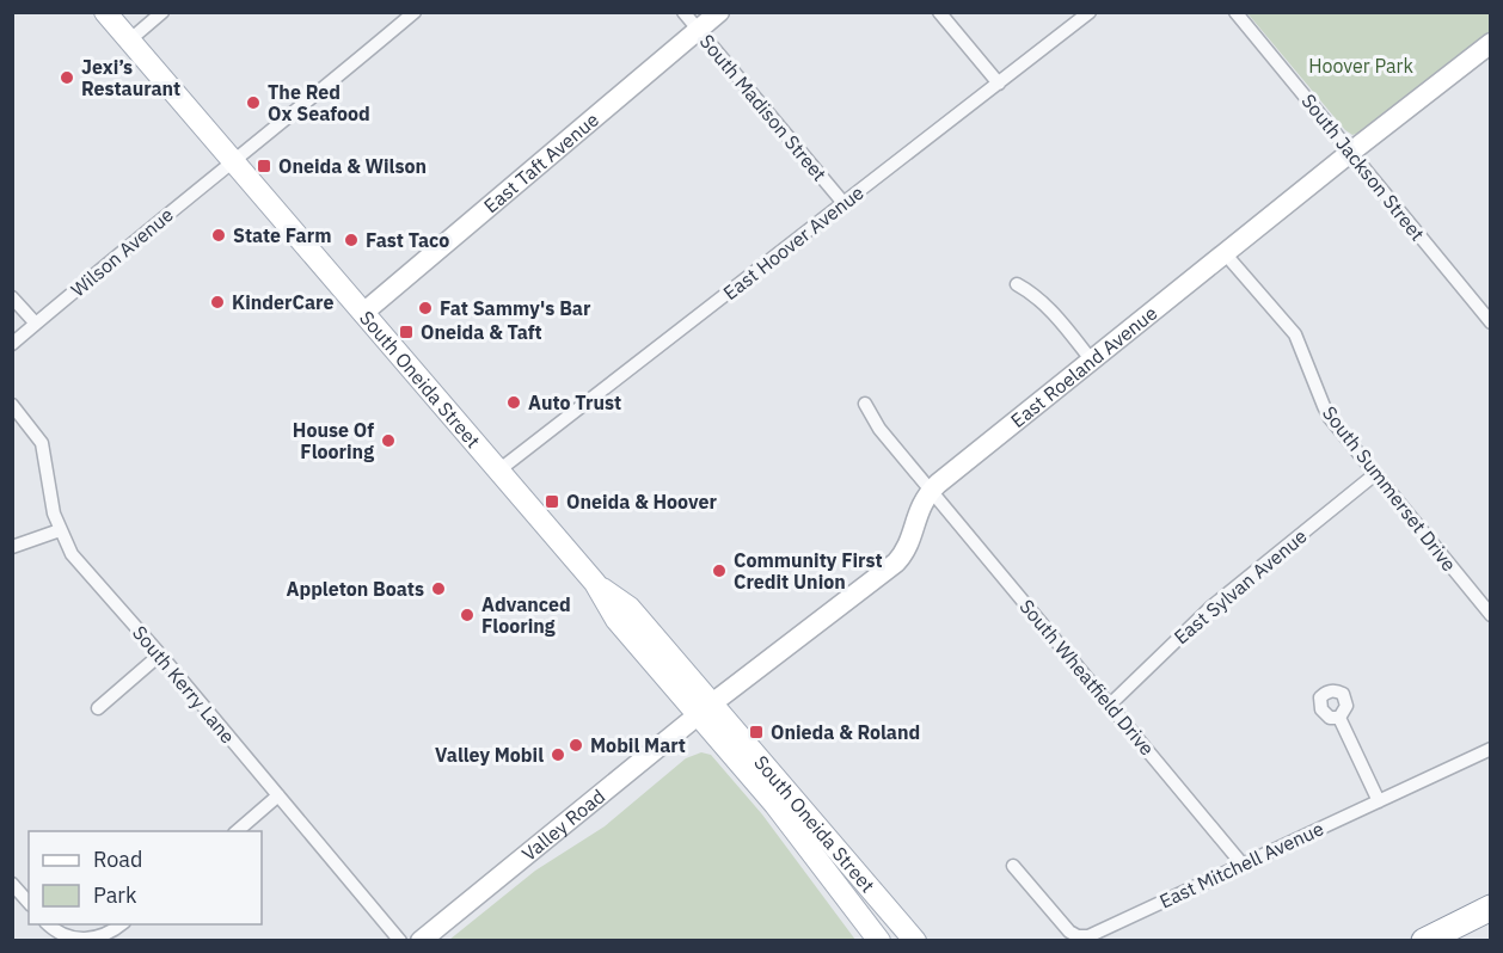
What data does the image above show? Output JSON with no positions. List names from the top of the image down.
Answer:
{
  "streets": {
    "main road": ["South Oneida Street"],
    "street": [
      "South Madison Street",
      "East Taft Avenue",
      "South Jackson Street",
      "East Hoover Avenue",
      "Wilson Avenue",
      "East Roeland Avenue",
      "South Summerset Drive",
      "East Sylvan Avenue",
      "South Wheatfield Drive",
      "South Kerry Lane",
      "Valley Road",
      "East Mitchell Avenue"
    ]
  },
  "crossings": [
    ["South Madison Street", "East Taft Avenue"],
    ["South Madison Street", "East Hoover Avenue"],
    ["East Taft Avenue", "South Oneida Street"],
    ["South Jackson Street", "East Roeland Avenue"],
    ["East Hoover Avenue", "South Oneida Street"],
    ["Wilson Avenue", "South Oneida Street"],
    ["East Roeland Avenue", "South Oneida Street"],
    ["East Roeland Avenue", "South Summerset Drive"],
    ["East Roeland Avenue", "South Wheatfield Drive"],
    ["East Roeland Avenue", "Valley Road"],
    ["South Oneida Street", "Valley Road"],
    ["South Summerset Drive", "East Sylvan Avenue"],
    ["East Sylvan Avenue", "South Wheatfield Drive"],
    ["South Wheatfield Drive", "East Mitchell Avenue"]
  ],
  "parks": ["Hoover Park"],
  "places": {
    "other": [
      "Jexi’s Restaurant",
      "The Red Ox Seafood",
      "State Farm",
      "Fast Taco",
      "KinderCare",
      "Fat Sammy's Bar",
      "Auto Trust",
      "House Of Flooring",
      "Community First Credit Union",
      "Appleton Boats",
      "Advanced Flooring",
      "Mobil Mart",
      "Valley Mobil"
    ],
    "transit": [
      "Oneida & Wilson",
      "Oneida & Taft",
      "Oneida & Hoover",
      "Onieda & Roland"
    ]
  },
  "legend": ["Road", "Park"]
}
